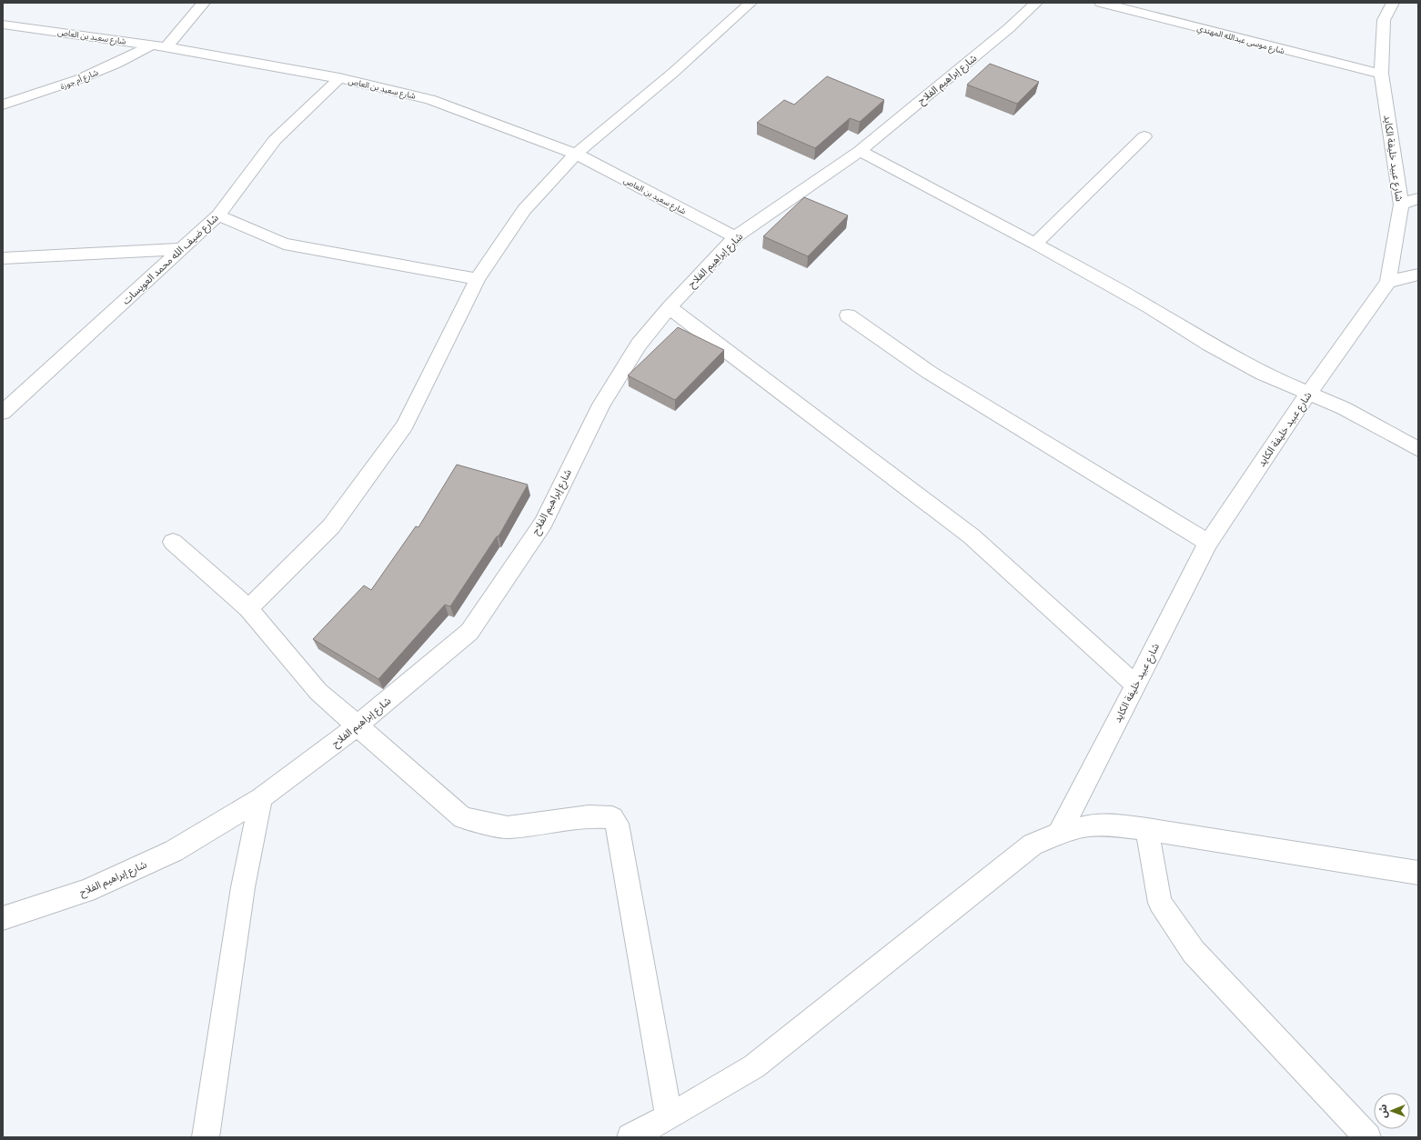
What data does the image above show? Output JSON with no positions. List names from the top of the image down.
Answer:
{
  "streets": {
    "street": [
      "شارع سعيد بن العاص",
      "شارع موسى عبدالله المهتدي",
      "شارع أم جوزة",
      "شارع إبراهيم الفلاح",
      "شارع عبيد خليفة الكايد",
      "شارع ضيف الله محمد العويسات"
    ]
  },
  "crossings": [
    ["شارع سعيد بن العاص", "شارع أم جوزة"],
    ["شارع سعيد بن العاص", "شارع إبراهيم الفلاح"],
    ["شارع سعيد بن العاص", "شارع ضيف الله محمد العويسات"],
    ["شارع موسى عبدالله المهتدي", "شارع عبيد خليفة الكايد"]
  ],
  "north": "left"
}
